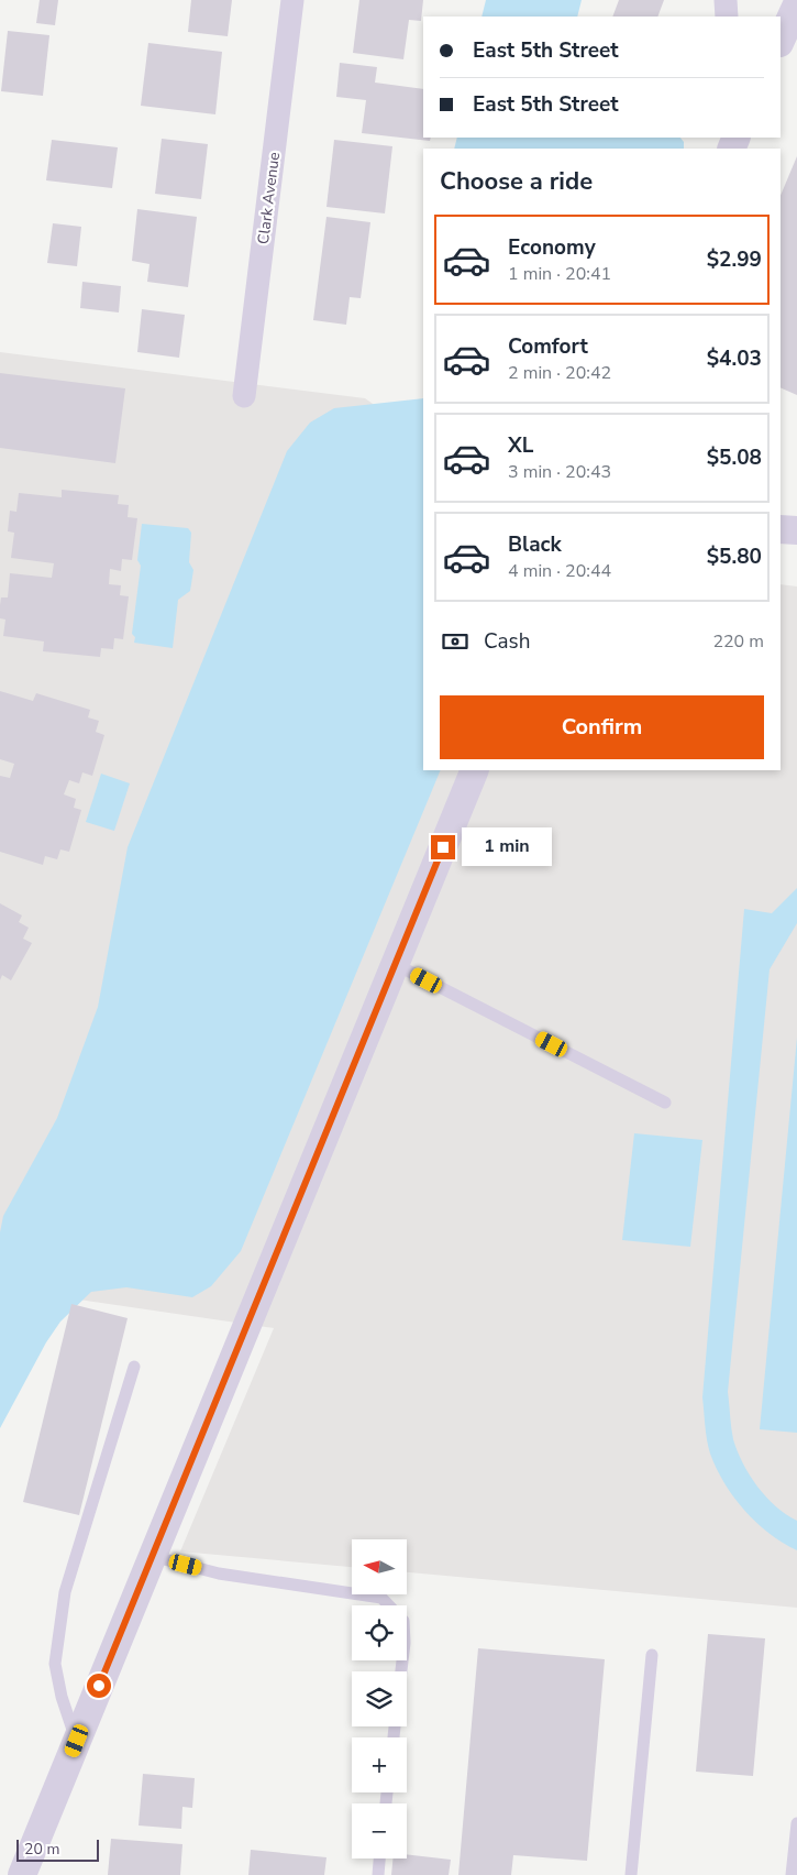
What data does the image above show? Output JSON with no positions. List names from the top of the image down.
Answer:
{
  "streets": {
    "street": ["Clark Avenue"]
  },
  "scale_bar": "20 m",
  "north": "left",
  "page": {
    "banner": ["East 5th Street", "East 5th Street"],
    "heading": "Choose a ride",
    "list": [
      {
        "name": "Economy",
        "note": "1 min · 20:41",
        "value": "$2.99"
      },
      {
        "name": "Comfort",
        "note": "2 min · 20:42",
        "value": "$4.03"
      },
      {
        "name": "XL",
        "note": "3 min · 20:43",
        "value": "$5.08"
      },
      {
        "name": "Black",
        "note": "4 min · 20:44",
        "value": "$5.80"
      }
    ],
    "pay": ["Cash", "220 m"],
    "buttons": "Confirm",
    "bubble": "1 min",
    "map_buttons": ["+", "−"],
    "scale": "20 m"
  }
}
